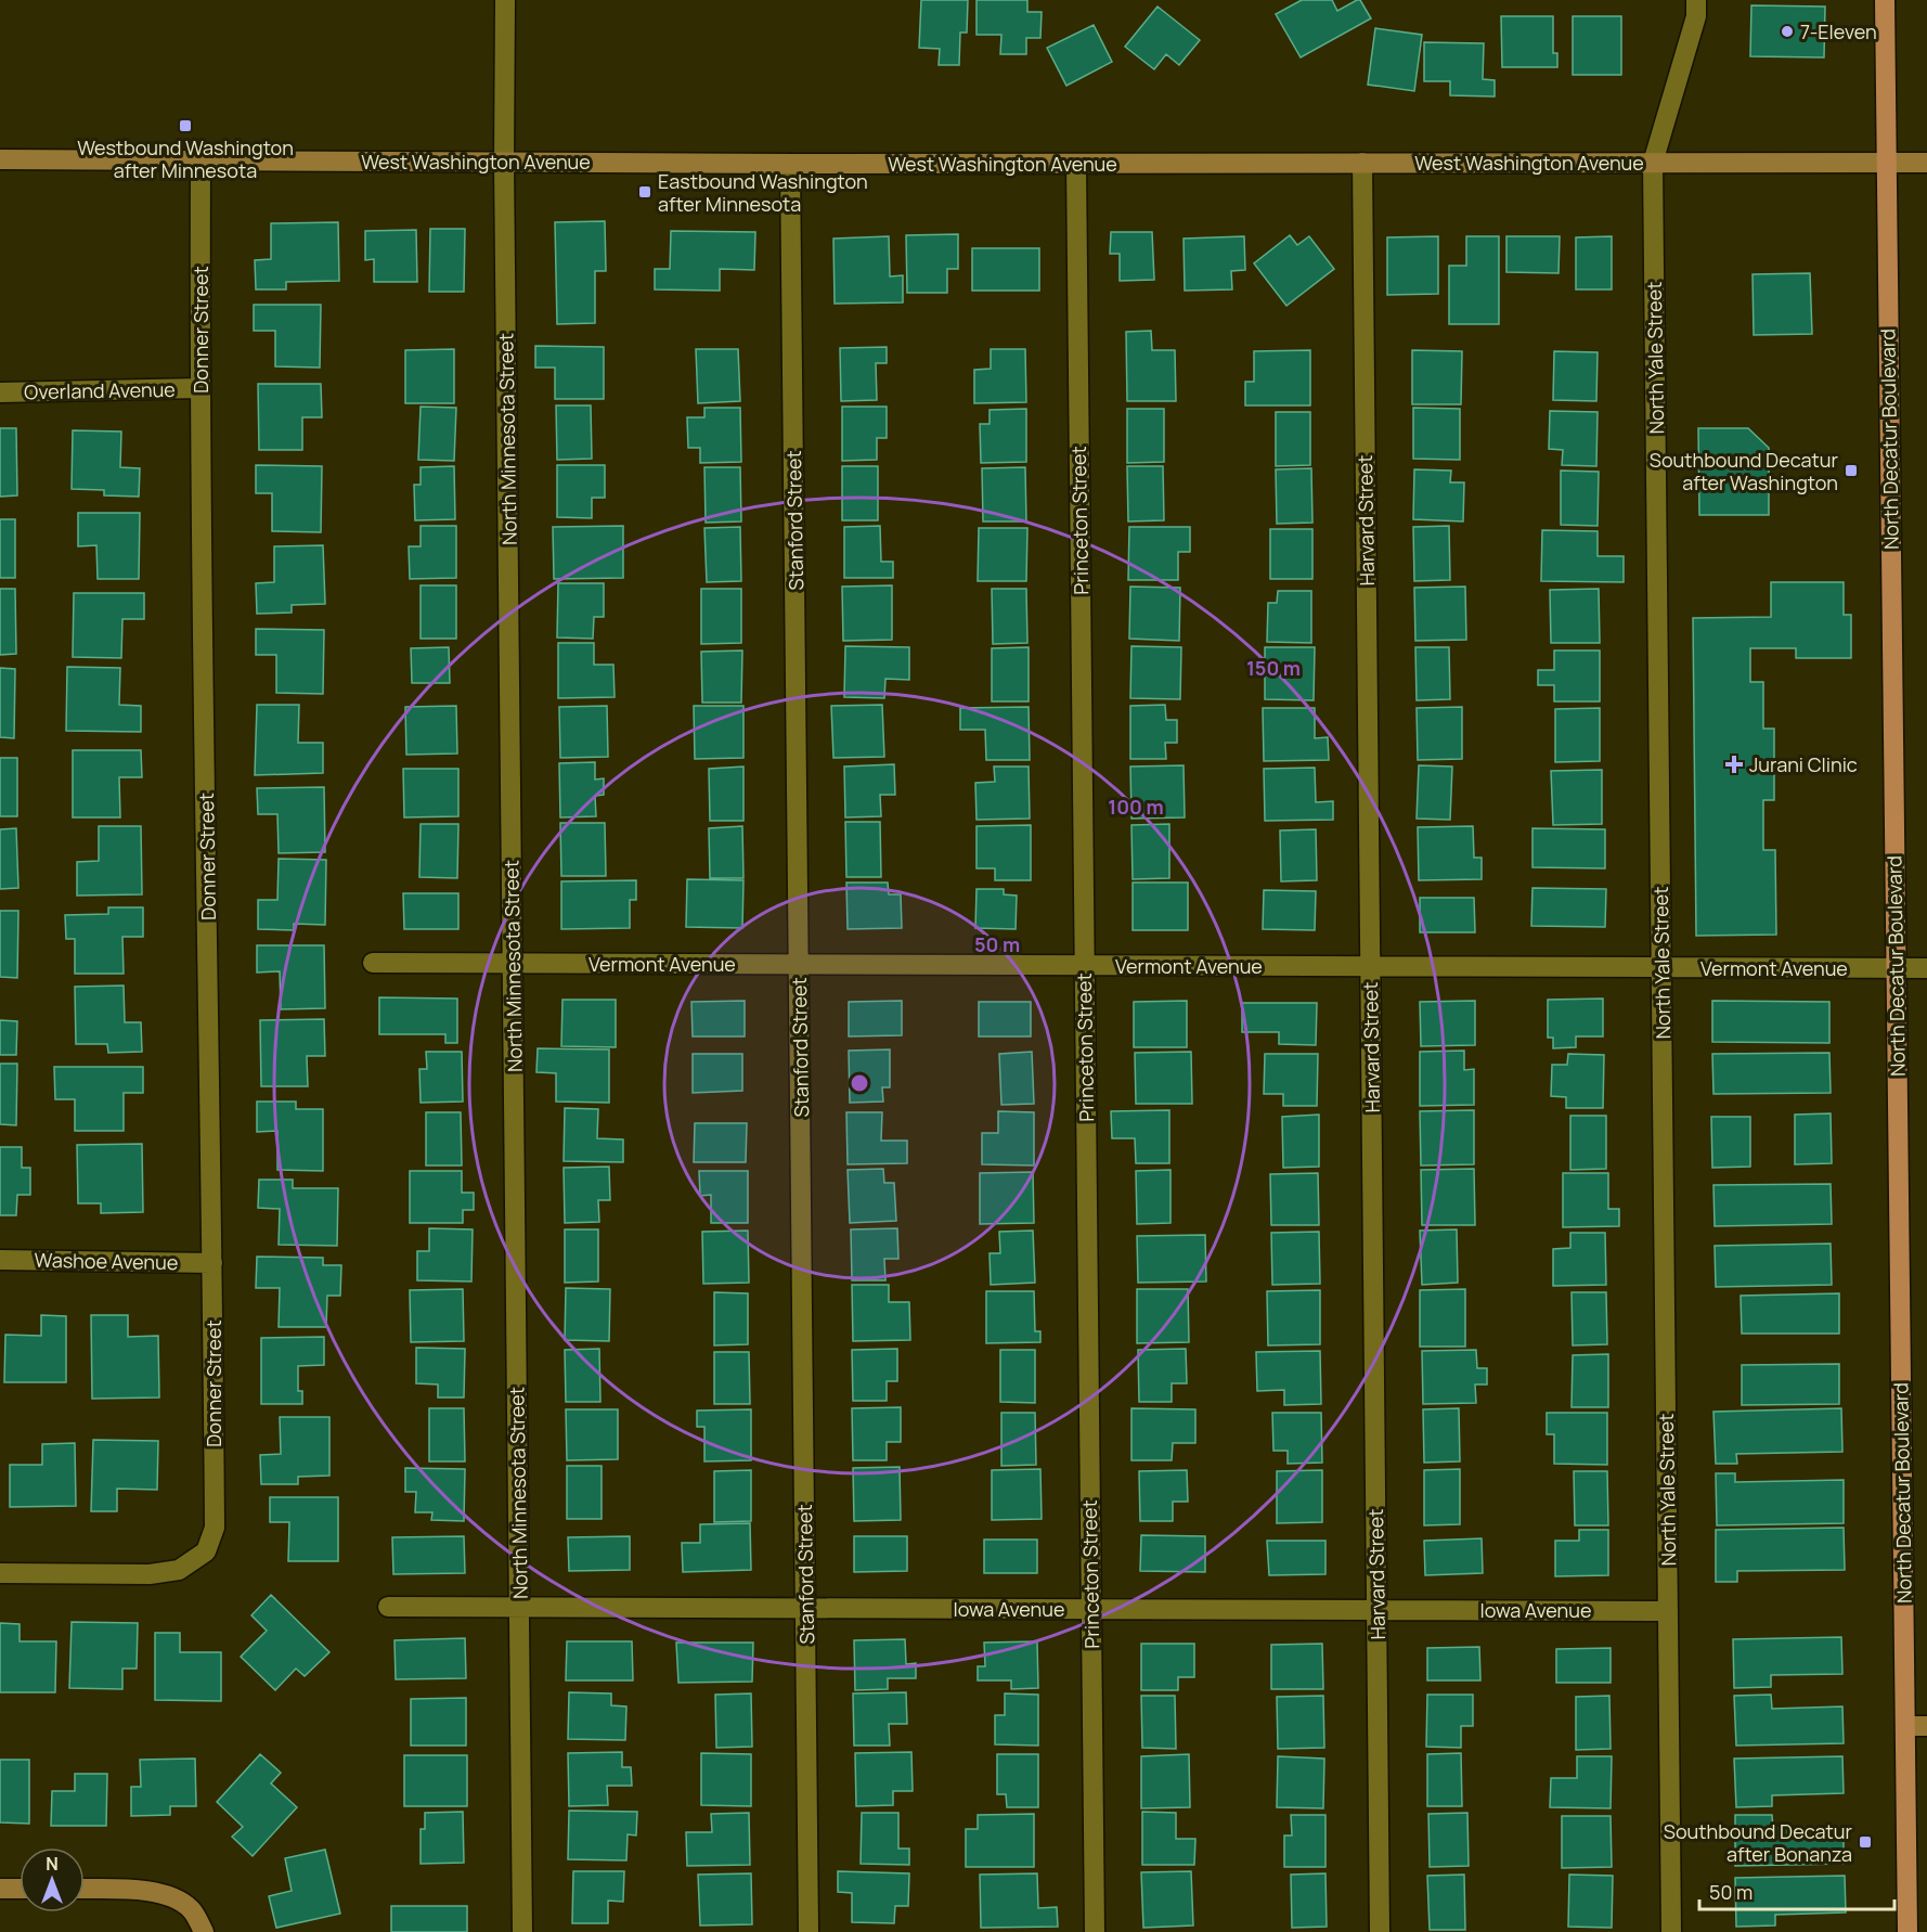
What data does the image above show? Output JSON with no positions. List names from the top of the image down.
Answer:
{
  "streets": {
    "main road": ["West Washington Avenue", "North Decatur Boulevard"],
    "street": [
      "Donner Street",
      "North Yale Street",
      "Overland Avenue",
      "North Minnesota Street",
      "Stanford Street",
      "Princeton Street",
      "Harvard Street",
      "Vermont Avenue",
      "Washoe Avenue",
      "Iowa Avenue"
    ]
  },
  "crossings": [
    ["West Washington Avenue", "Donner Street"],
    ["West Washington Avenue", "North Yale Street"],
    ["West Washington Avenue", "North Minnesota Street"],
    ["West Washington Avenue", "North Decatur Boulevard"],
    ["West Washington Avenue", "Stanford Street"],
    ["West Washington Avenue", "Princeton Street"],
    ["West Washington Avenue", "Harvard Street"],
    ["Donner Street", "Overland Avenue"],
    ["Donner Street", "Washoe Avenue"],
    ["North Yale Street", "Vermont Avenue"],
    ["North Yale Street", "Iowa Avenue"],
    ["North Minnesota Street", "Vermont Avenue"],
    ["North Minnesota Street", "Iowa Avenue"],
    ["North Decatur Boulevard", "Vermont Avenue"],
    ["Stanford Street", "Vermont Avenue"],
    ["Stanford Street", "Iowa Avenue"],
    ["Princeton Street", "Vermont Avenue"],
    ["Princeton Street", "Iowa Avenue"],
    ["Harvard Street", "Vermont Avenue"],
    ["Harvard Street", "Iowa Avenue"]
  ],
  "places": {
    "other": ["7-Eleven"],
    "transit": [
      "Westbound Washington after Minnesota",
      "Eastbound Washington after Minnesota",
      "Southbound Decatur after Washington",
      "Southbound Decatur after Bonanza"
    ],
    "health": ["Jurani Clinic"]
  },
  "scale_bar": "50 m",
  "north": "top",
  "rings": ["150 m", "100 m", "50 m"]
}
